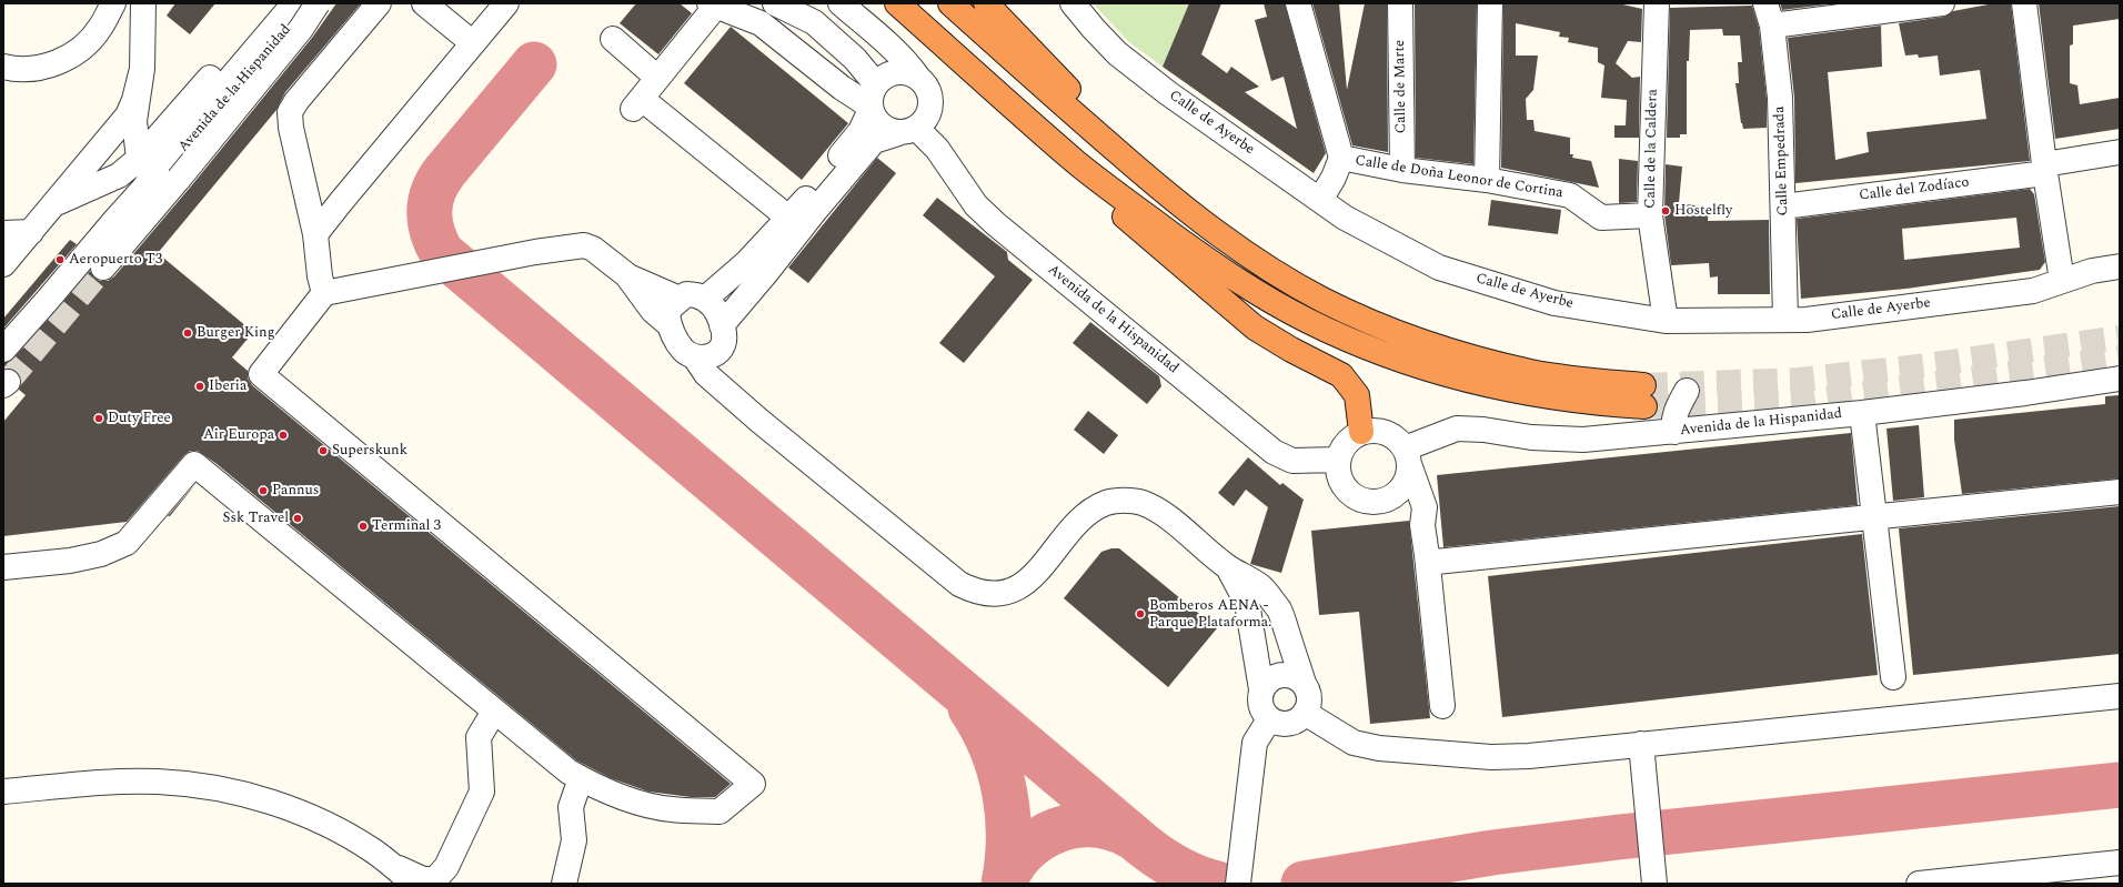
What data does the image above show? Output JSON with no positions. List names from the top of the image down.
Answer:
{
  "streets": {
    "street": [
      "Calle de Marte",
      "Avenida de la Hispanidad",
      "Calle de Ayerbe",
      "Calle de la Caldera",
      "Calle Empedrada",
      "Calle de Doña Leonor de Cortina",
      "Calle del Zodíaco"
    ]
  },
  "crossings": [
    ["Calle de Marte", "Calle de Doña Leonor de Cortina"],
    ["Calle de Ayerbe", "Calle de la Caldera"],
    ["Calle de Ayerbe", "Calle Empedrada"],
    ["Calle de la Caldera", "Calle de Doña Leonor de Cortina"],
    ["Calle Empedrada", "Calle del Zodíaco"]
  ],
  "places": [
    "Hostelfly",
    "Aeropuerto T3",
    "Burger King",
    "Iberia",
    "Duty Free",
    "Air Europa",
    "Superskunk",
    "Pannus",
    "Ssk Travel",
    "Terminal 3",
    "Bomberos AENA - Parque Plataforma."
  ]
}
